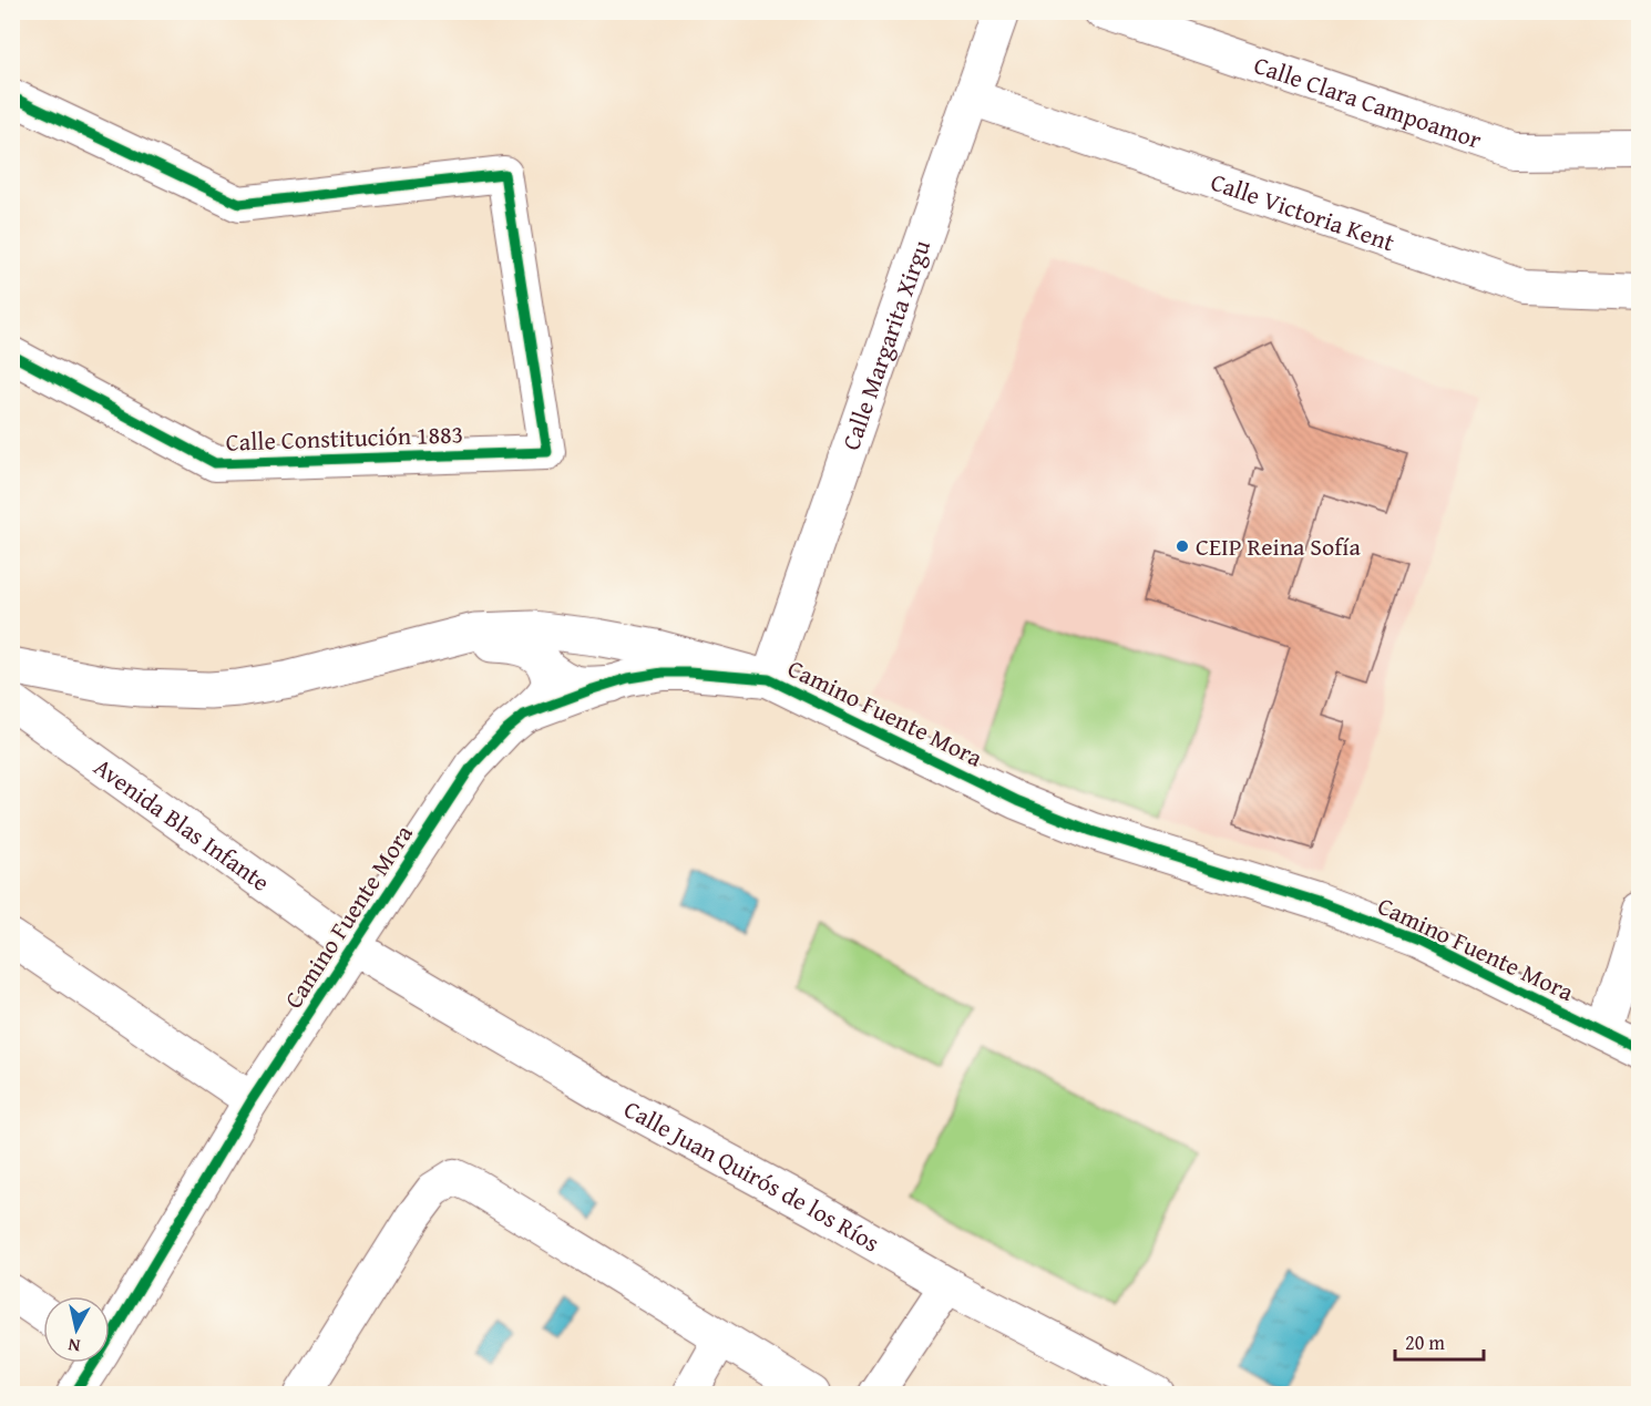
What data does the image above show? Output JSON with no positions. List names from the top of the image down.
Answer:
{
  "streets": {
    "street": [
      "Calle Clara Campoamor",
      "Calle Victoria Kent",
      "Calle Margarita Xirgu",
      "Calle Constitución 1883",
      "Camino Fuente Mora",
      "Avenida Blas Infante",
      "Calle Juan Quirós de los Ríos"
    ]
  },
  "crossings": [
    ["Calle Victoria Kent", "Calle Margarita Xirgu"],
    ["Calle Margarita Xirgu", "Camino Fuente Mora"],
    ["Camino Fuente Mora", "Avenida Blas Infante"],
    ["Camino Fuente Mora", "Calle Juan Quirós de los Ríos"],
    ["Avenida Blas Infante", "Calle Juan Quirós de los Ríos"]
  ],
  "places": ["CEIP Reina Sofía"],
  "scale_bar": "20 m",
  "north": "bottom"
}
